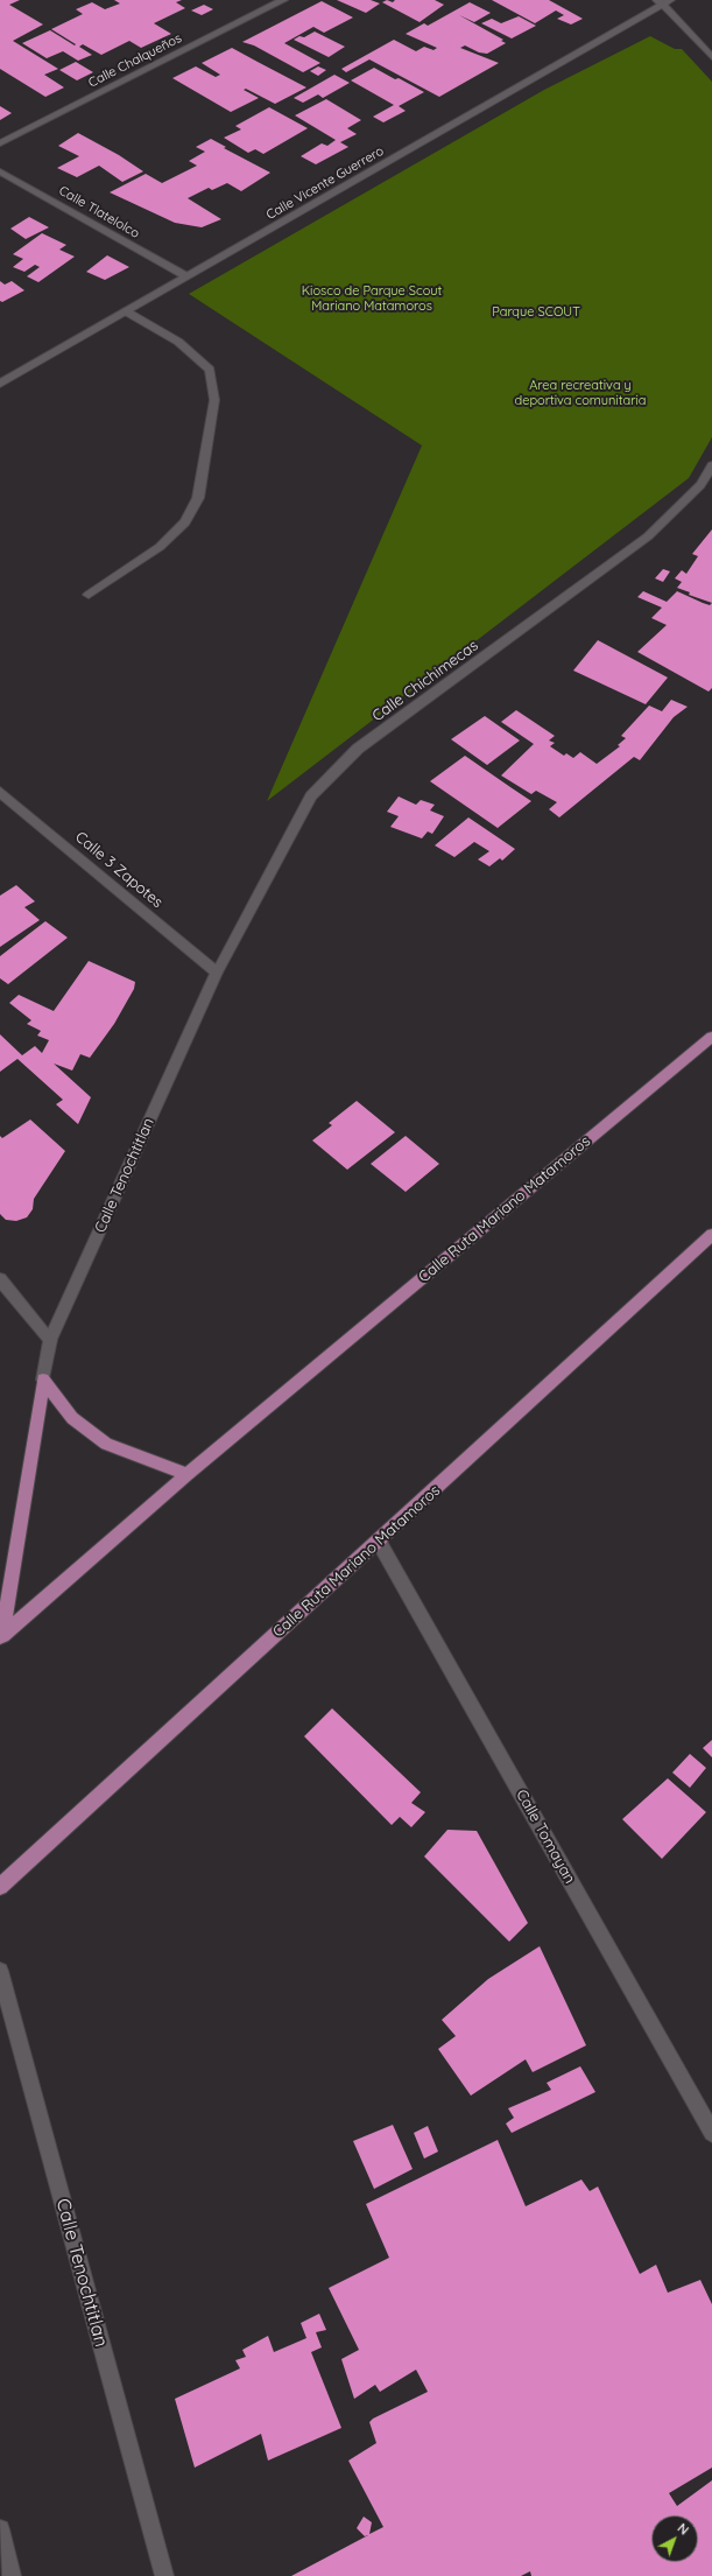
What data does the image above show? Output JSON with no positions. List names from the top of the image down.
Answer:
{
  "streets": {
    "main road": ["Calle Ruta Mariano Matamoros"],
    "street": [
      "Calle Chalqueños",
      "Calle Vicente Guerrero",
      "Calle Tlatelolco",
      "Calle Chichimecas",
      "Calle 3 Zapotes",
      "Calle Tenochtitlan",
      "Calle Tomayan"
    ]
  },
  "crossings": [
    ["Calle Vicente Guerrero", "Calle Tlatelolco"],
    ["Calle Chichimecas", "Calle 3 Zapotes"],
    ["Calle Chichimecas", "Calle Tenochtitlan"],
    ["Calle 3 Zapotes", "Calle Tenochtitlan"],
    ["Calle Ruta Mariano Matamoros", "Calle Tomayan"]
  ],
  "parks": ["Kiosco de Parque Scout Mariano Matamoros", "Parque SCOUT", "Area recreativa y deportiva comunitaria"],
  "north": "top right"
}
